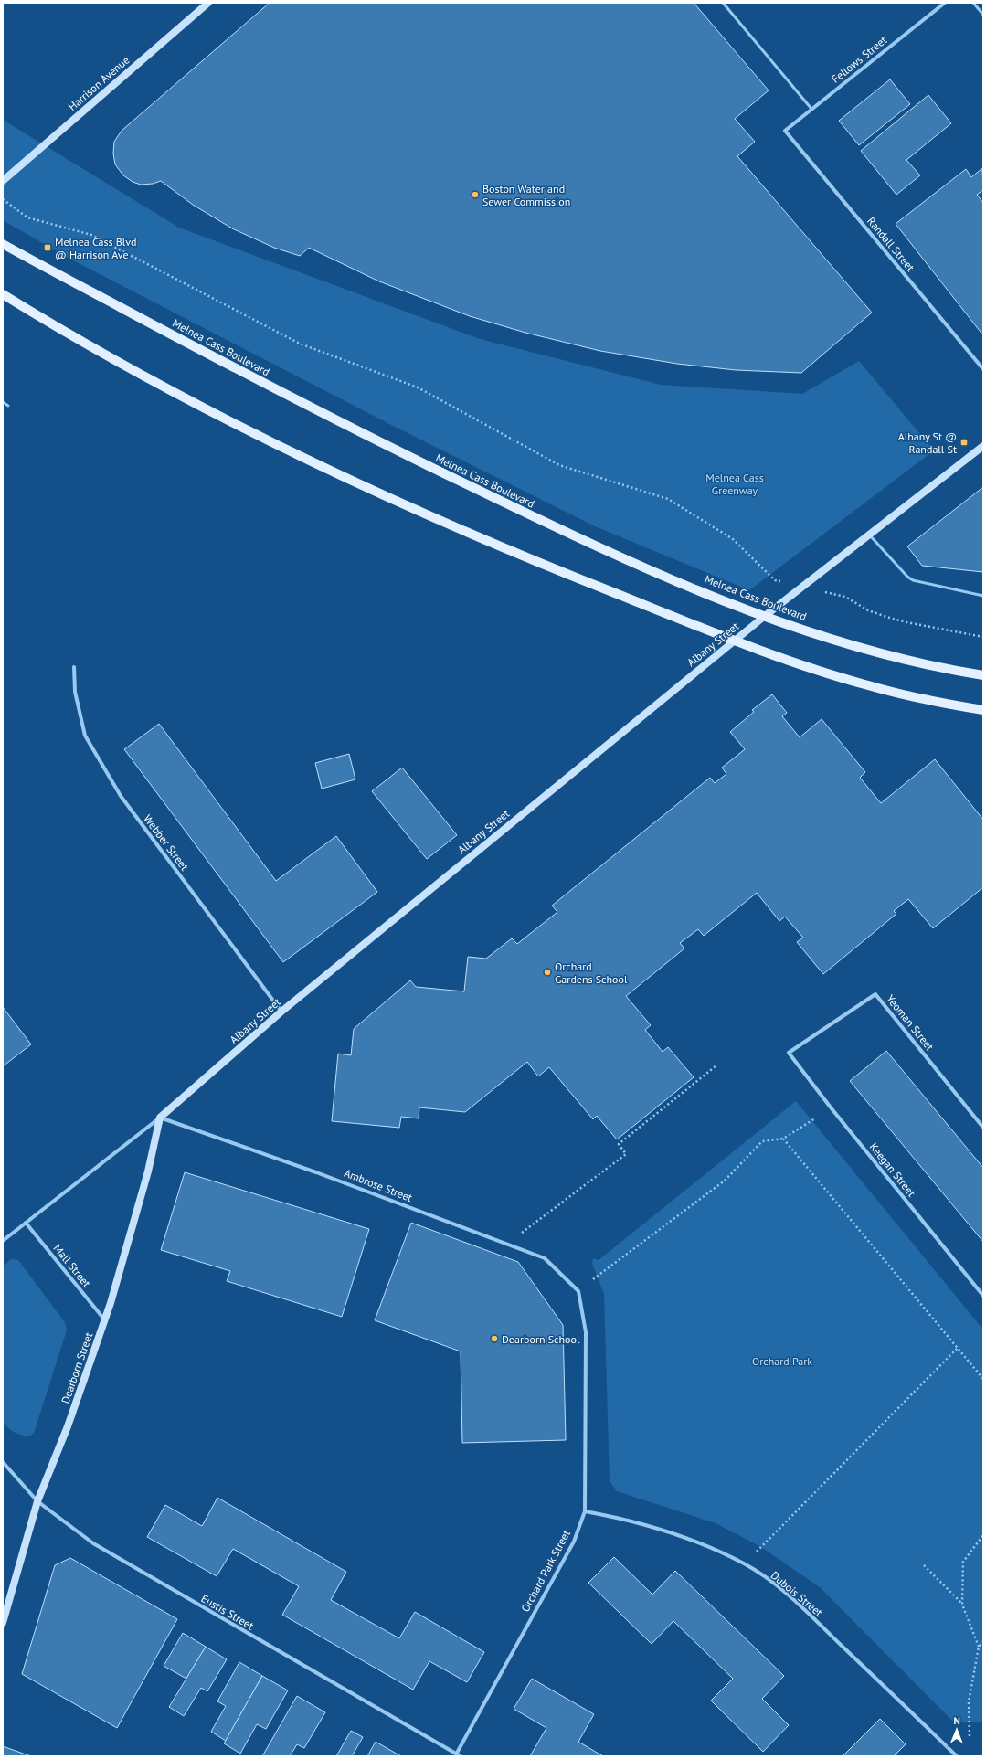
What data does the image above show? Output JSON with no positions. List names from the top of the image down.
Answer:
{
  "streets": {
    "main road": [
      "Harrison Avenue",
      "Melnea Cass Boulevard",
      "Albany Street",
      "Dearborn Street"
    ],
    "street": [
      "Fellows Street",
      "Randall Street",
      "Webber Street",
      "Yeoman Street",
      "Keegan Street",
      "Ambrose Street",
      "Mall Street",
      "Orchard Park Street",
      "Dubois Street",
      "Eustis Street"
    ]
  },
  "crossings": [
    ["Fellows Street", "Randall Street"],
    ["Melnea Cass Boulevard", "Albany Street"],
    ["Albany Street", "Webber Street"],
    ["Albany Street", "Ambrose Street"],
    ["Albany Street", "Mall Street"],
    ["Albany Street", "Dearborn Street"],
    ["Yeoman Street", "Keegan Street"],
    ["Ambrose Street", "Dearborn Street"],
    ["Ambrose Street", "Orchard Park Street"],
    ["Mall Street", "Dearborn Street"],
    ["Dearborn Street", "Eustis Street"],
    ["Orchard Park Street", "Dubois Street"],
    ["Orchard Park Street", "Eustis Street"]
  ],
  "parks": ["Melnea Cass Greenway", "Orchard Park"],
  "places": {
    "other": ["Boston Water and Sewer Commission", "Orchard Gardens School", "Dearborn School"],
    "transit": ["Melnea Cass Blvd @ Harrison Ave", "Albany St @ Randall St"]
  },
  "north": "top"
}
